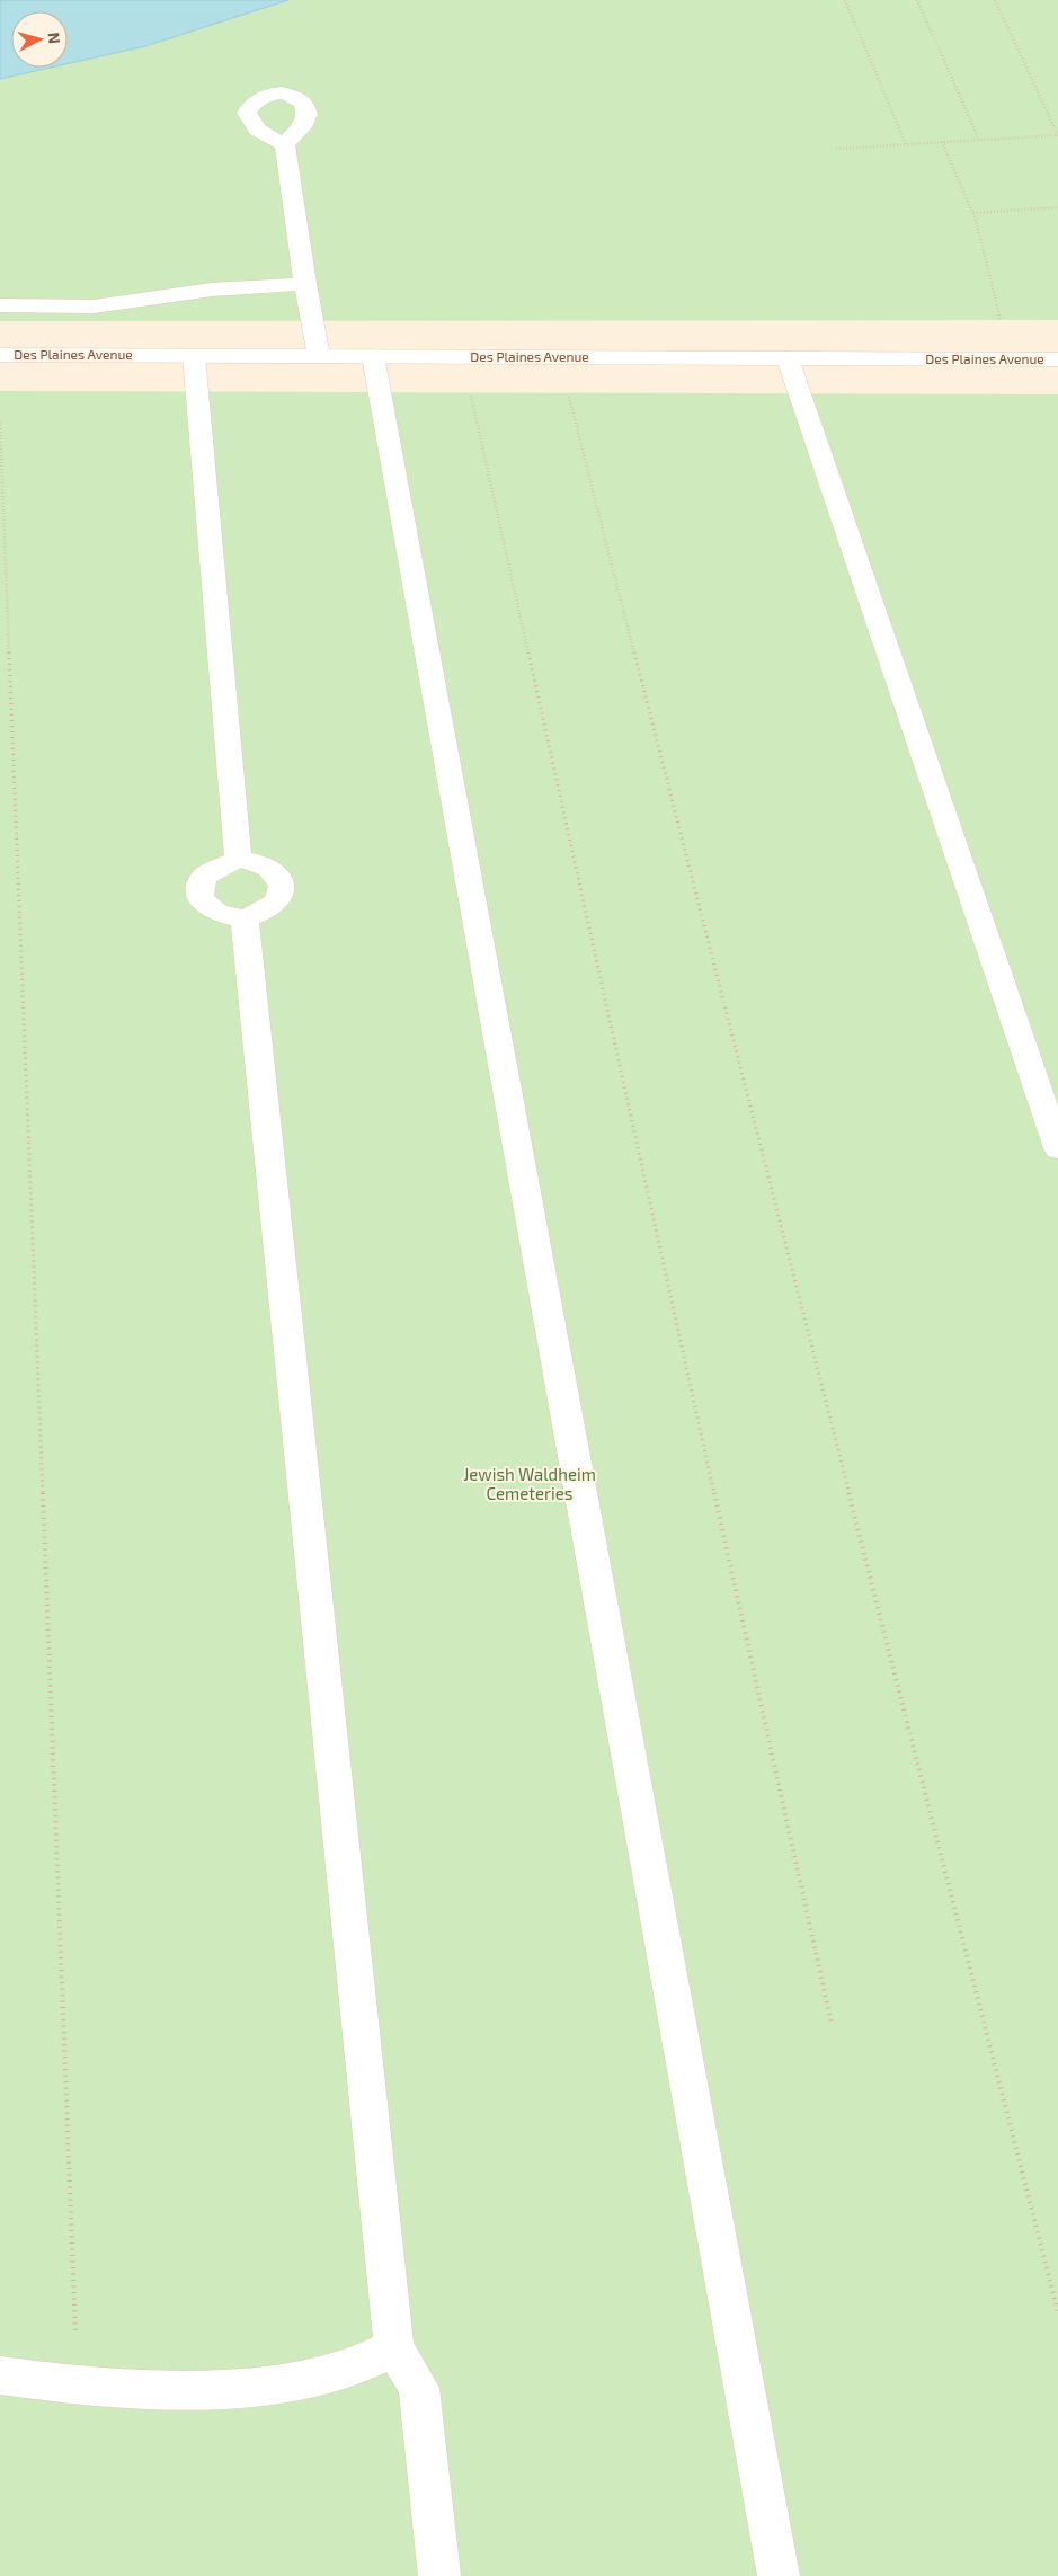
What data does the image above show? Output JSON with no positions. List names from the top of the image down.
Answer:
{
  "streets": {
    "main road": ["Des Plaines Avenue"]
  },
  "parks": ["Jewish Waldheim Cemeteries"],
  "north": "right"
}
